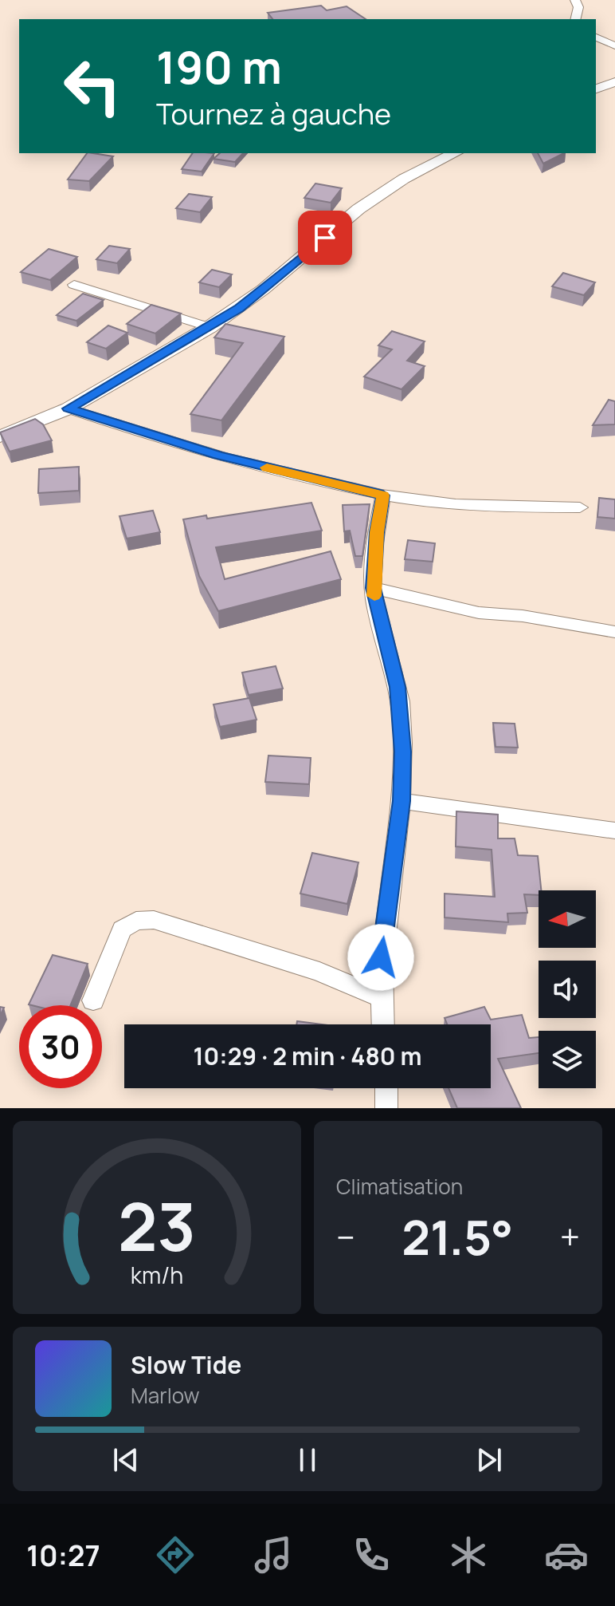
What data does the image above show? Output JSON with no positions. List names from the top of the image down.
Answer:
{
  "north": "left",
  "page": {
    "turn": ["190 m", "Tournez à gauche"],
    "limit": "30",
    "trip": "10:29 · 2 min · 480 m",
    "tile": "Climatisation",
    "heat": ["−", "21.5°", "+"],
    "song": ["Slow Tide", "Marlow"],
    "tabs": "10:27",
    "gauge": ["23", "km/h"]
  }
}
